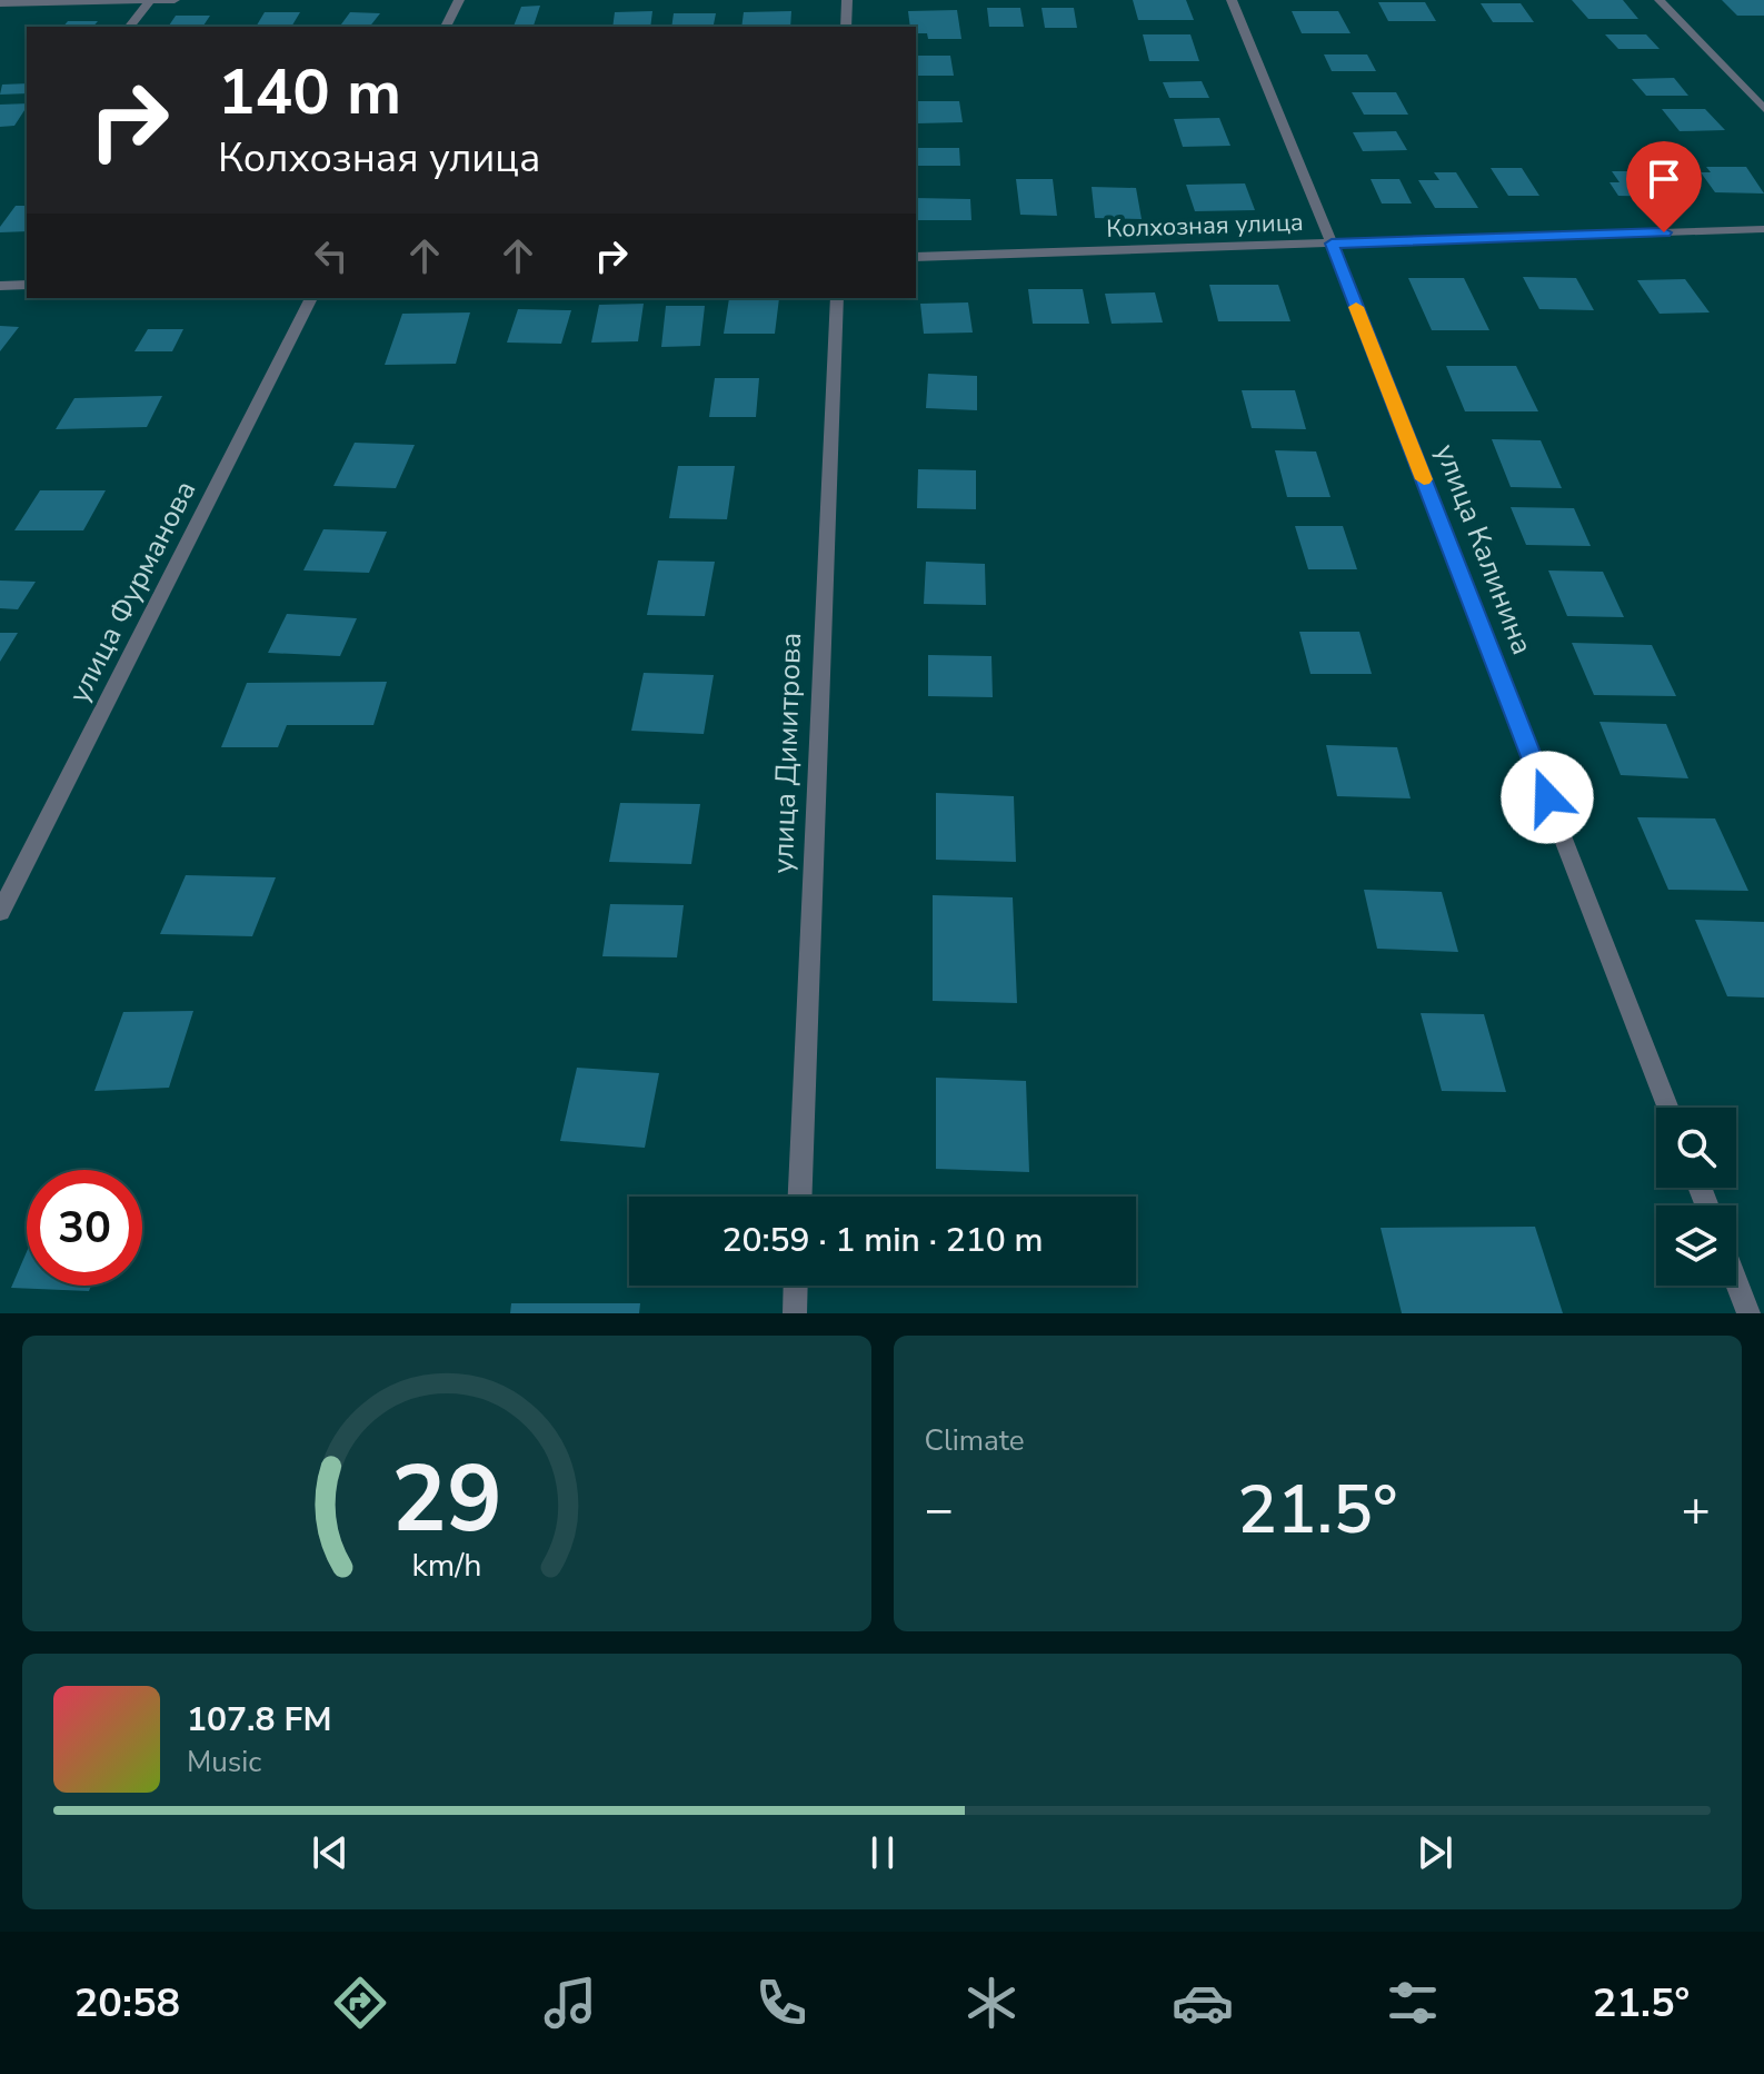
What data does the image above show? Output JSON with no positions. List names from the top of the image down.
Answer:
{
  "streets": {
    "street": [
      "Колхозная улица",
      "улица Калинина",
      "улица Фурманова",
      "улица Димитрова"
    ]
  },
  "crossings": [
    ["Колхозная улица", "улица Калинина"]
  ],
  "page": {
    "turn": ["140 m", "Колхозная улица"],
    "limit": "30",
    "trip": "20:59 · 1 min · 210 m",
    "tile": "Climate",
    "heat": ["−", "21.5°", "+"],
    "song": ["107.8 FM", "Music"],
    "tabs": ["20:58", "21.5°"],
    "gauge": ["29", "km/h"]
  }
}
